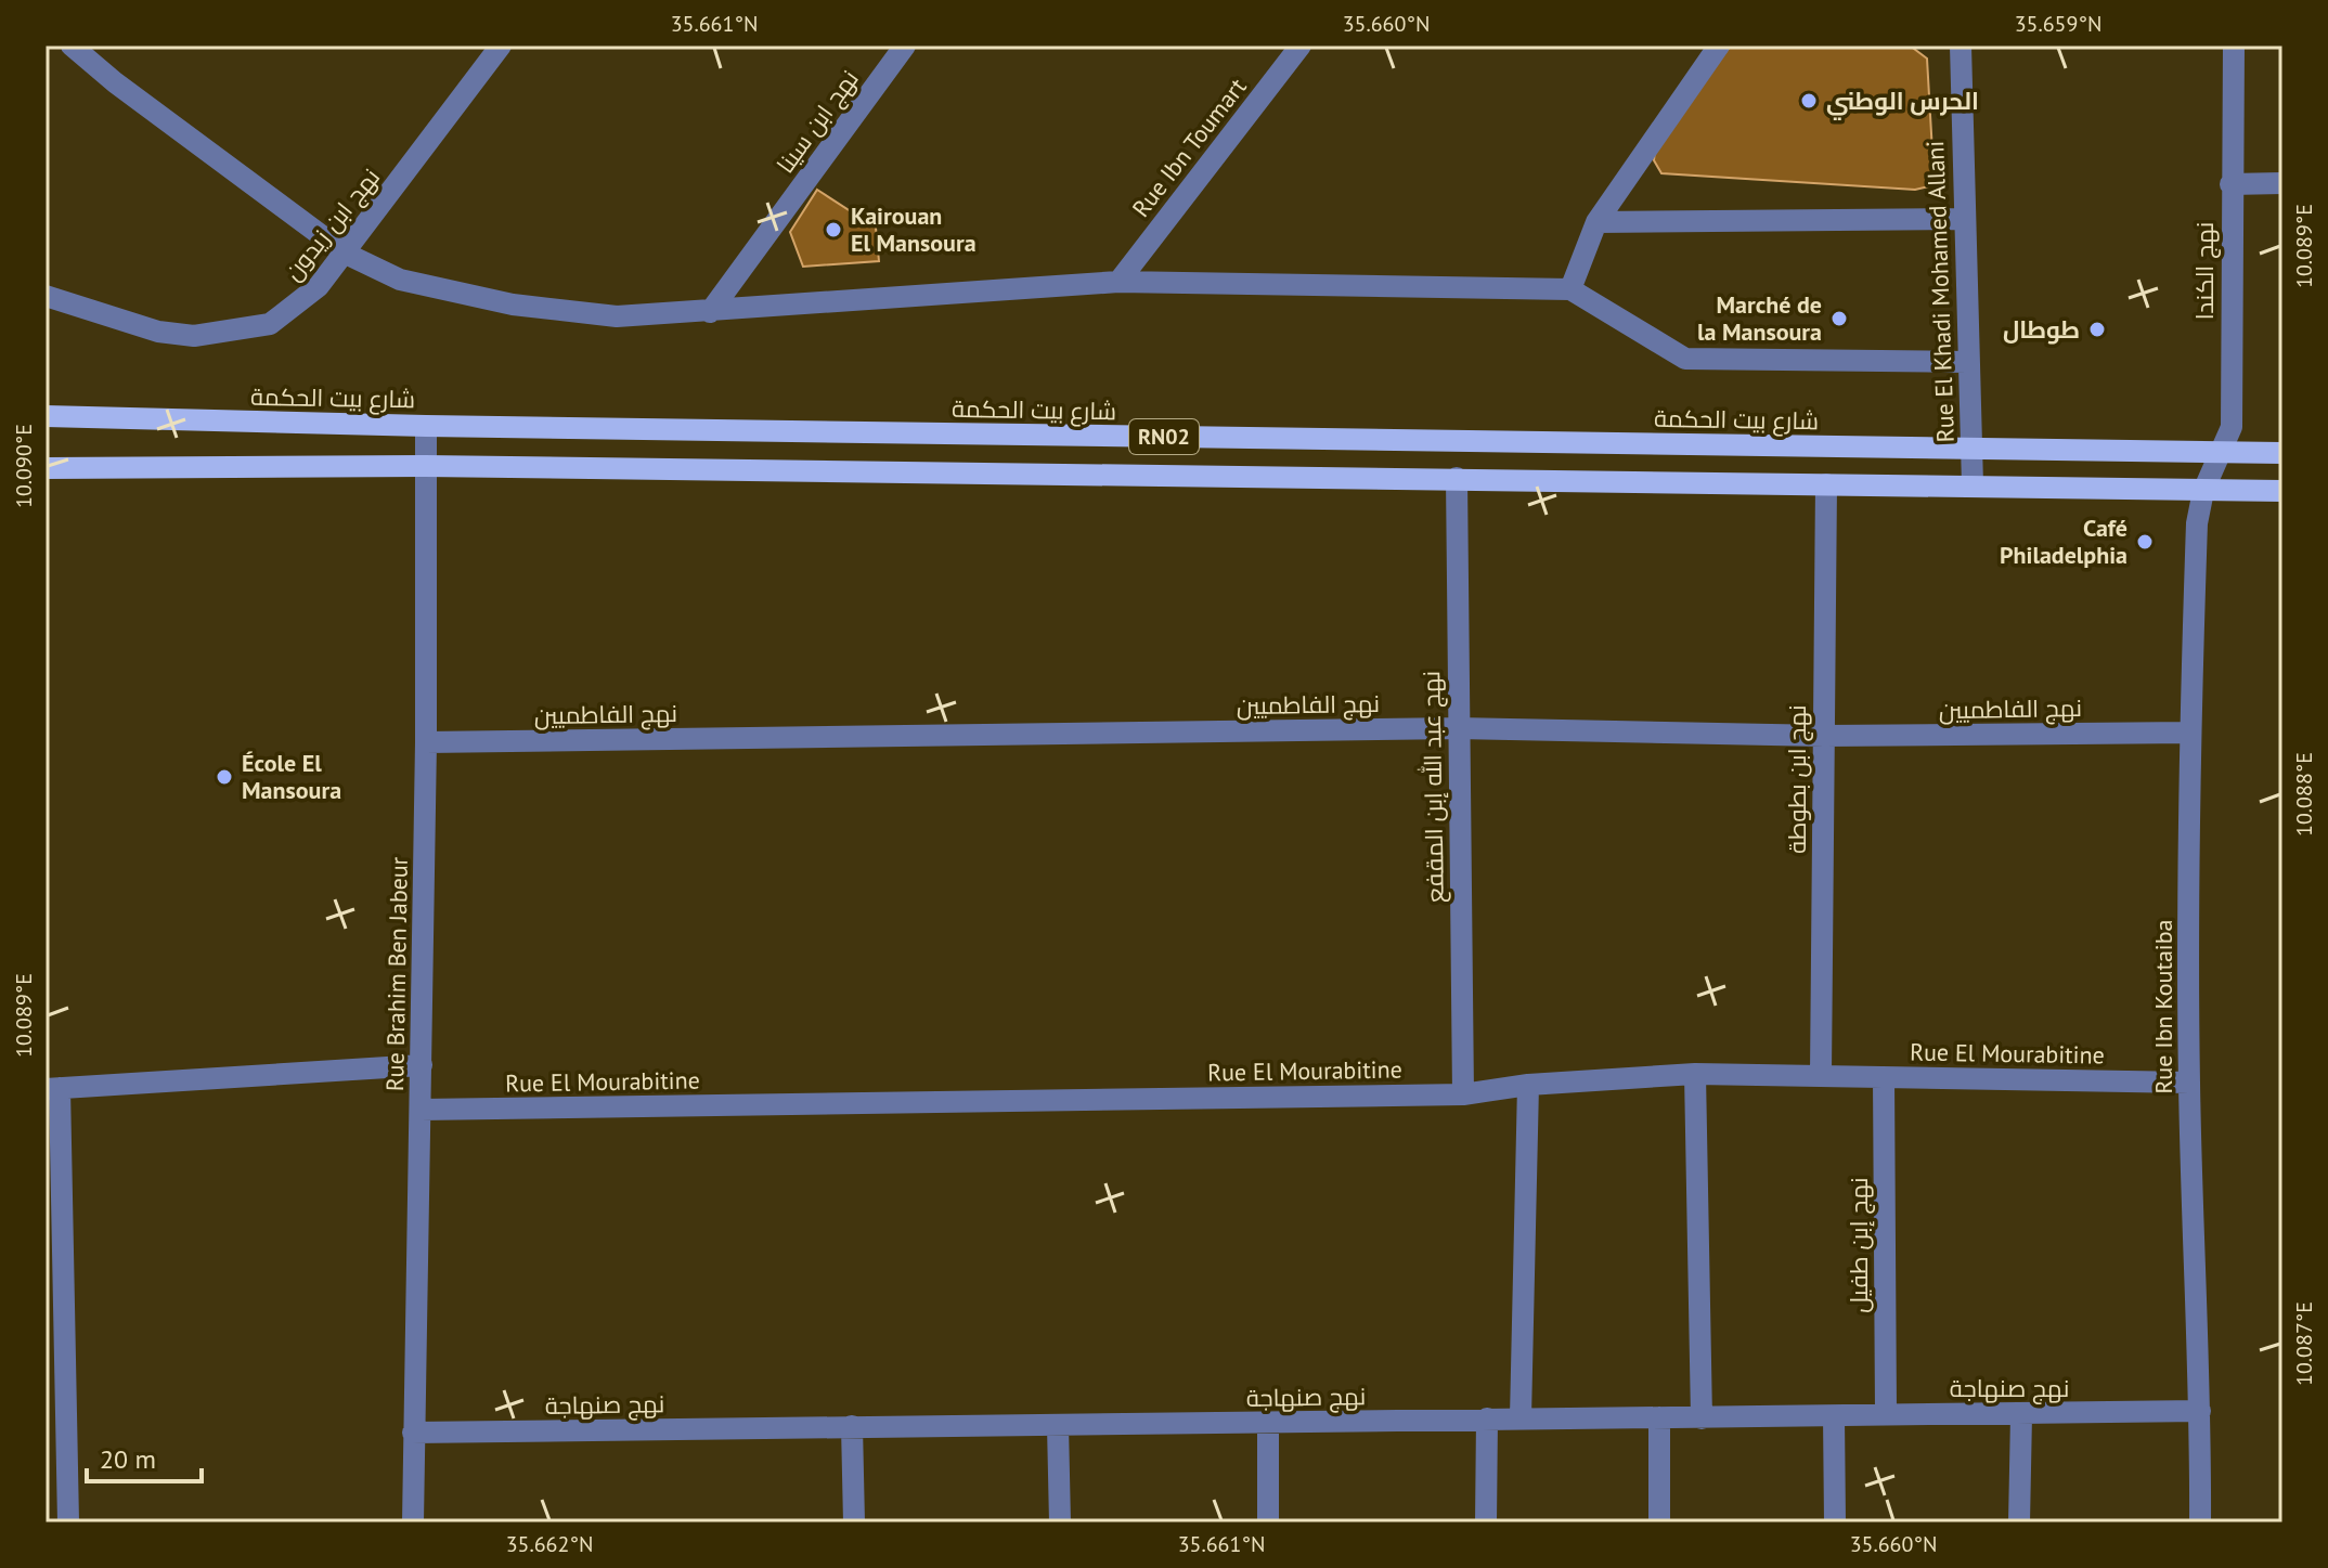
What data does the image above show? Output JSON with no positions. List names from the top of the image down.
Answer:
{
  "streets": {
    "main road": ["شارع بيت الحكمة", "RN02"],
    "street": [
      "نهج ابن سينا",
      "Rue Ibn Toumart",
      "نهج ابن زيدون",
      "نهج الكندا",
      "Rue El Khadi Mohamed Allani",
      "نهج الفاطميين",
      "نهج ابن بطوطة",
      "نهج عبد الله إبن المقفع",
      "Rue Brahim Ben Jabeur",
      "Rue Ibn Koutaiba",
      "Rue El Mourabitine",
      "نهج إبن طفيل",
      "نهج صنهاجة"
    ]
  },
  "crossings": [
    ["نهج الكندا", "شارع بيت الحكمة"],
    ["نهج الكندا", "RN02"],
    ["نهج الكندا", "Rue Ibn Koutaiba"],
    ["Rue El Khadi Mohamed Allani", "شارع بيت الحكمة"],
    ["Rue El Khadi Mohamed Allani", "RN02"],
    ["شارع بيت الحكمة", "Rue Brahim Ben Jabeur"],
    ["RN02", "نهج ابن بطوطة"],
    ["RN02", "نهج عبد الله إبن المقفع"],
    ["RN02", "Rue Brahim Ben Jabeur"],
    ["RN02", "Rue Ibn Koutaiba"],
    ["نهج الفاطميين", "نهج ابن بطوطة"],
    ["نهج الفاطميين", "نهج عبد الله إبن المقفع"],
    ["نهج الفاطميين", "Rue Brahim Ben Jabeur"],
    ["نهج الفاطميين", "Rue Ibn Koutaiba"],
    ["نهج ابن بطوطة", "Rue El Mourabitine"],
    ["نهج عبد الله إبن المقفع", "Rue El Mourabitine"],
    ["Rue Brahim Ben Jabeur", "Rue El Mourabitine"],
    ["Rue Brahim Ben Jabeur", "نهج صنهاجة"],
    ["Rue Ibn Koutaiba", "Rue El Mourabitine"],
    ["Rue Ibn Koutaiba", "نهج صنهاجة"],
    ["Rue El Mourabitine", "نهج إبن طفيل"],
    ["نهج إبن طفيل", "نهج صنهاجة"]
  ],
  "places": [
    "الحرس الوطني",
    "Kairouan El Mansoura",
    "Marché de la Mansoura",
    "طوطال",
    "Café Philadelphia",
    "École El Mansoura"
  ],
  "scale_bar": "20 m",
  "coordinates": [
    "35.661°N",
    "35.660°N",
    "35.659°N",
    "10.089°E",
    "10.090°E",
    "10.088°E",
    "10.087°E",
    "35.662°N"
  ]
}
